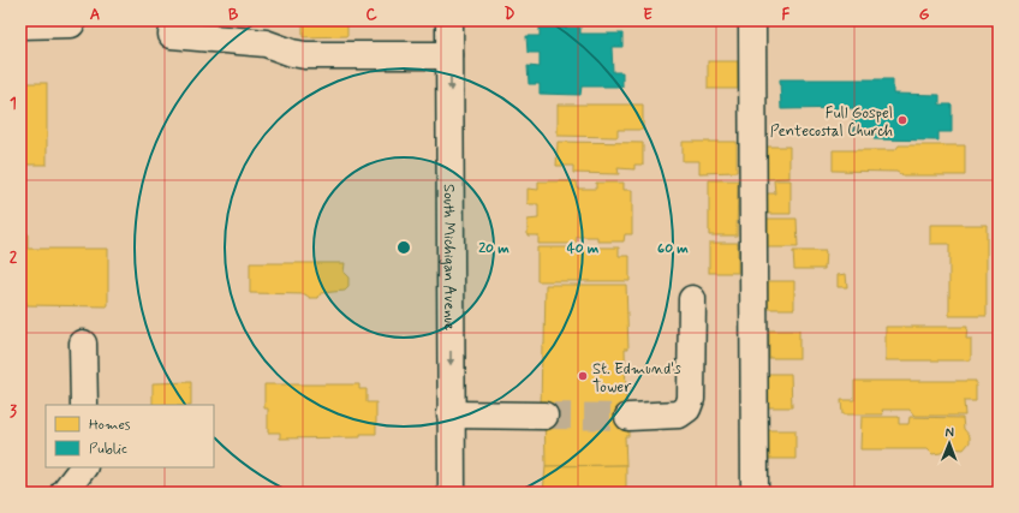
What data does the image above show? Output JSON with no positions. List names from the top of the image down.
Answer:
{
  "streets": {
    "street": ["South Michigan Avenue"]
  },
  "one_way": ["South Michigan Avenue"],
  "places": ["Full Gospel Pentecostal Church", "St. Edmund's Tower"],
  "legend": ["Homes", "Public"],
  "north": "top",
  "grid": {
    "columns": [
      "A",
      "B",
      "C",
      "D",
      "E",
      "F",
      "G"
    ],
    "rows": ["1", "2", "3"]
  },
  "rings": ["20 m", "40 m", "60 m"]
}
